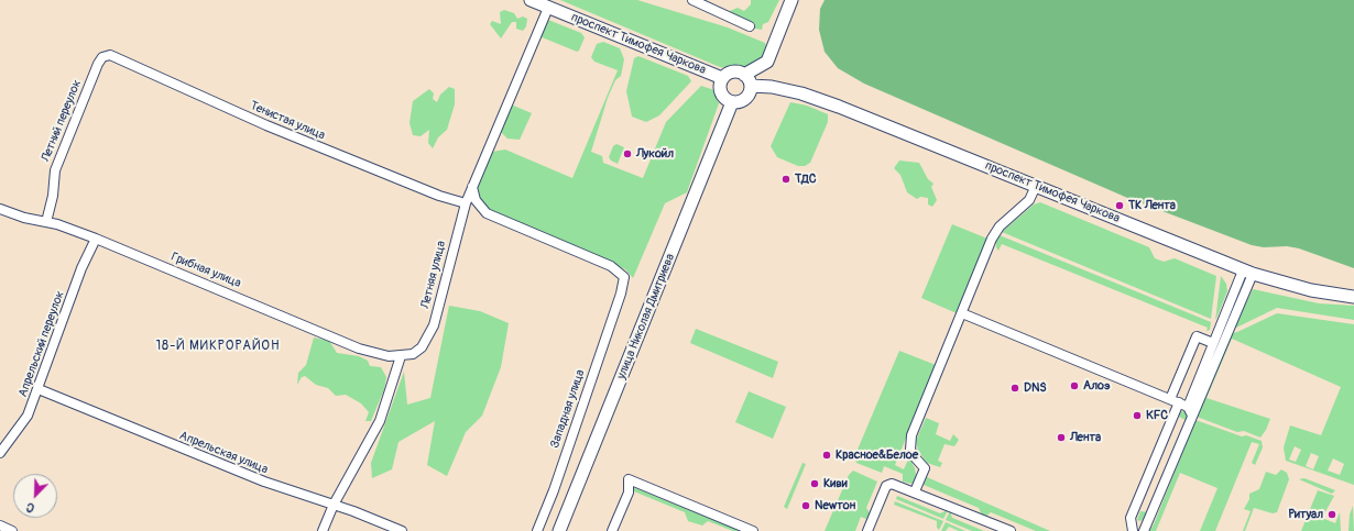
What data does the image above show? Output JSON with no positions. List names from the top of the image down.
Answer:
{
  "streets": {
    "main road": ["проспект Тимофея Чаркова", "улица Николая Дмитриева"],
    "street": [
      "Летний переулок",
      "Тенистая улица",
      "Грибная улица",
      "Летняя улица",
      "Апрельский переулок",
      "Западная улица",
      "Апрельская улица"
    ]
  },
  "crossings": [
    ["проспект Тимофея Чаркова", "Летняя улица"],
    ["проспект Тимофея Чаркова", "улица Николая Дмитриева"],
    ["Летний переулок", "Тенистая улица"],
    ["Летний переулок", "Грибная улица"],
    ["Тенистая улица", "Летняя улица"],
    ["Грибная улица", "Летняя улица"],
    ["Грибная улица", "Апрельский переулок"],
    ["Летняя улица", "Западная улица"],
    ["Апрельский переулок", "Апрельская улица"]
  ],
  "districts": ["18-Й МИКРОРАЙОН"],
  "places": [
    "Лукойл",
    "ТДС",
    "ТК Лента",
    "Алоэ",
    "DNS",
    "KFC",
    "Лента",
    "Красное&Белое",
    "Киви",
    "Newтон",
    "Ритуал"
  ],
  "north": "bottom left"
}
